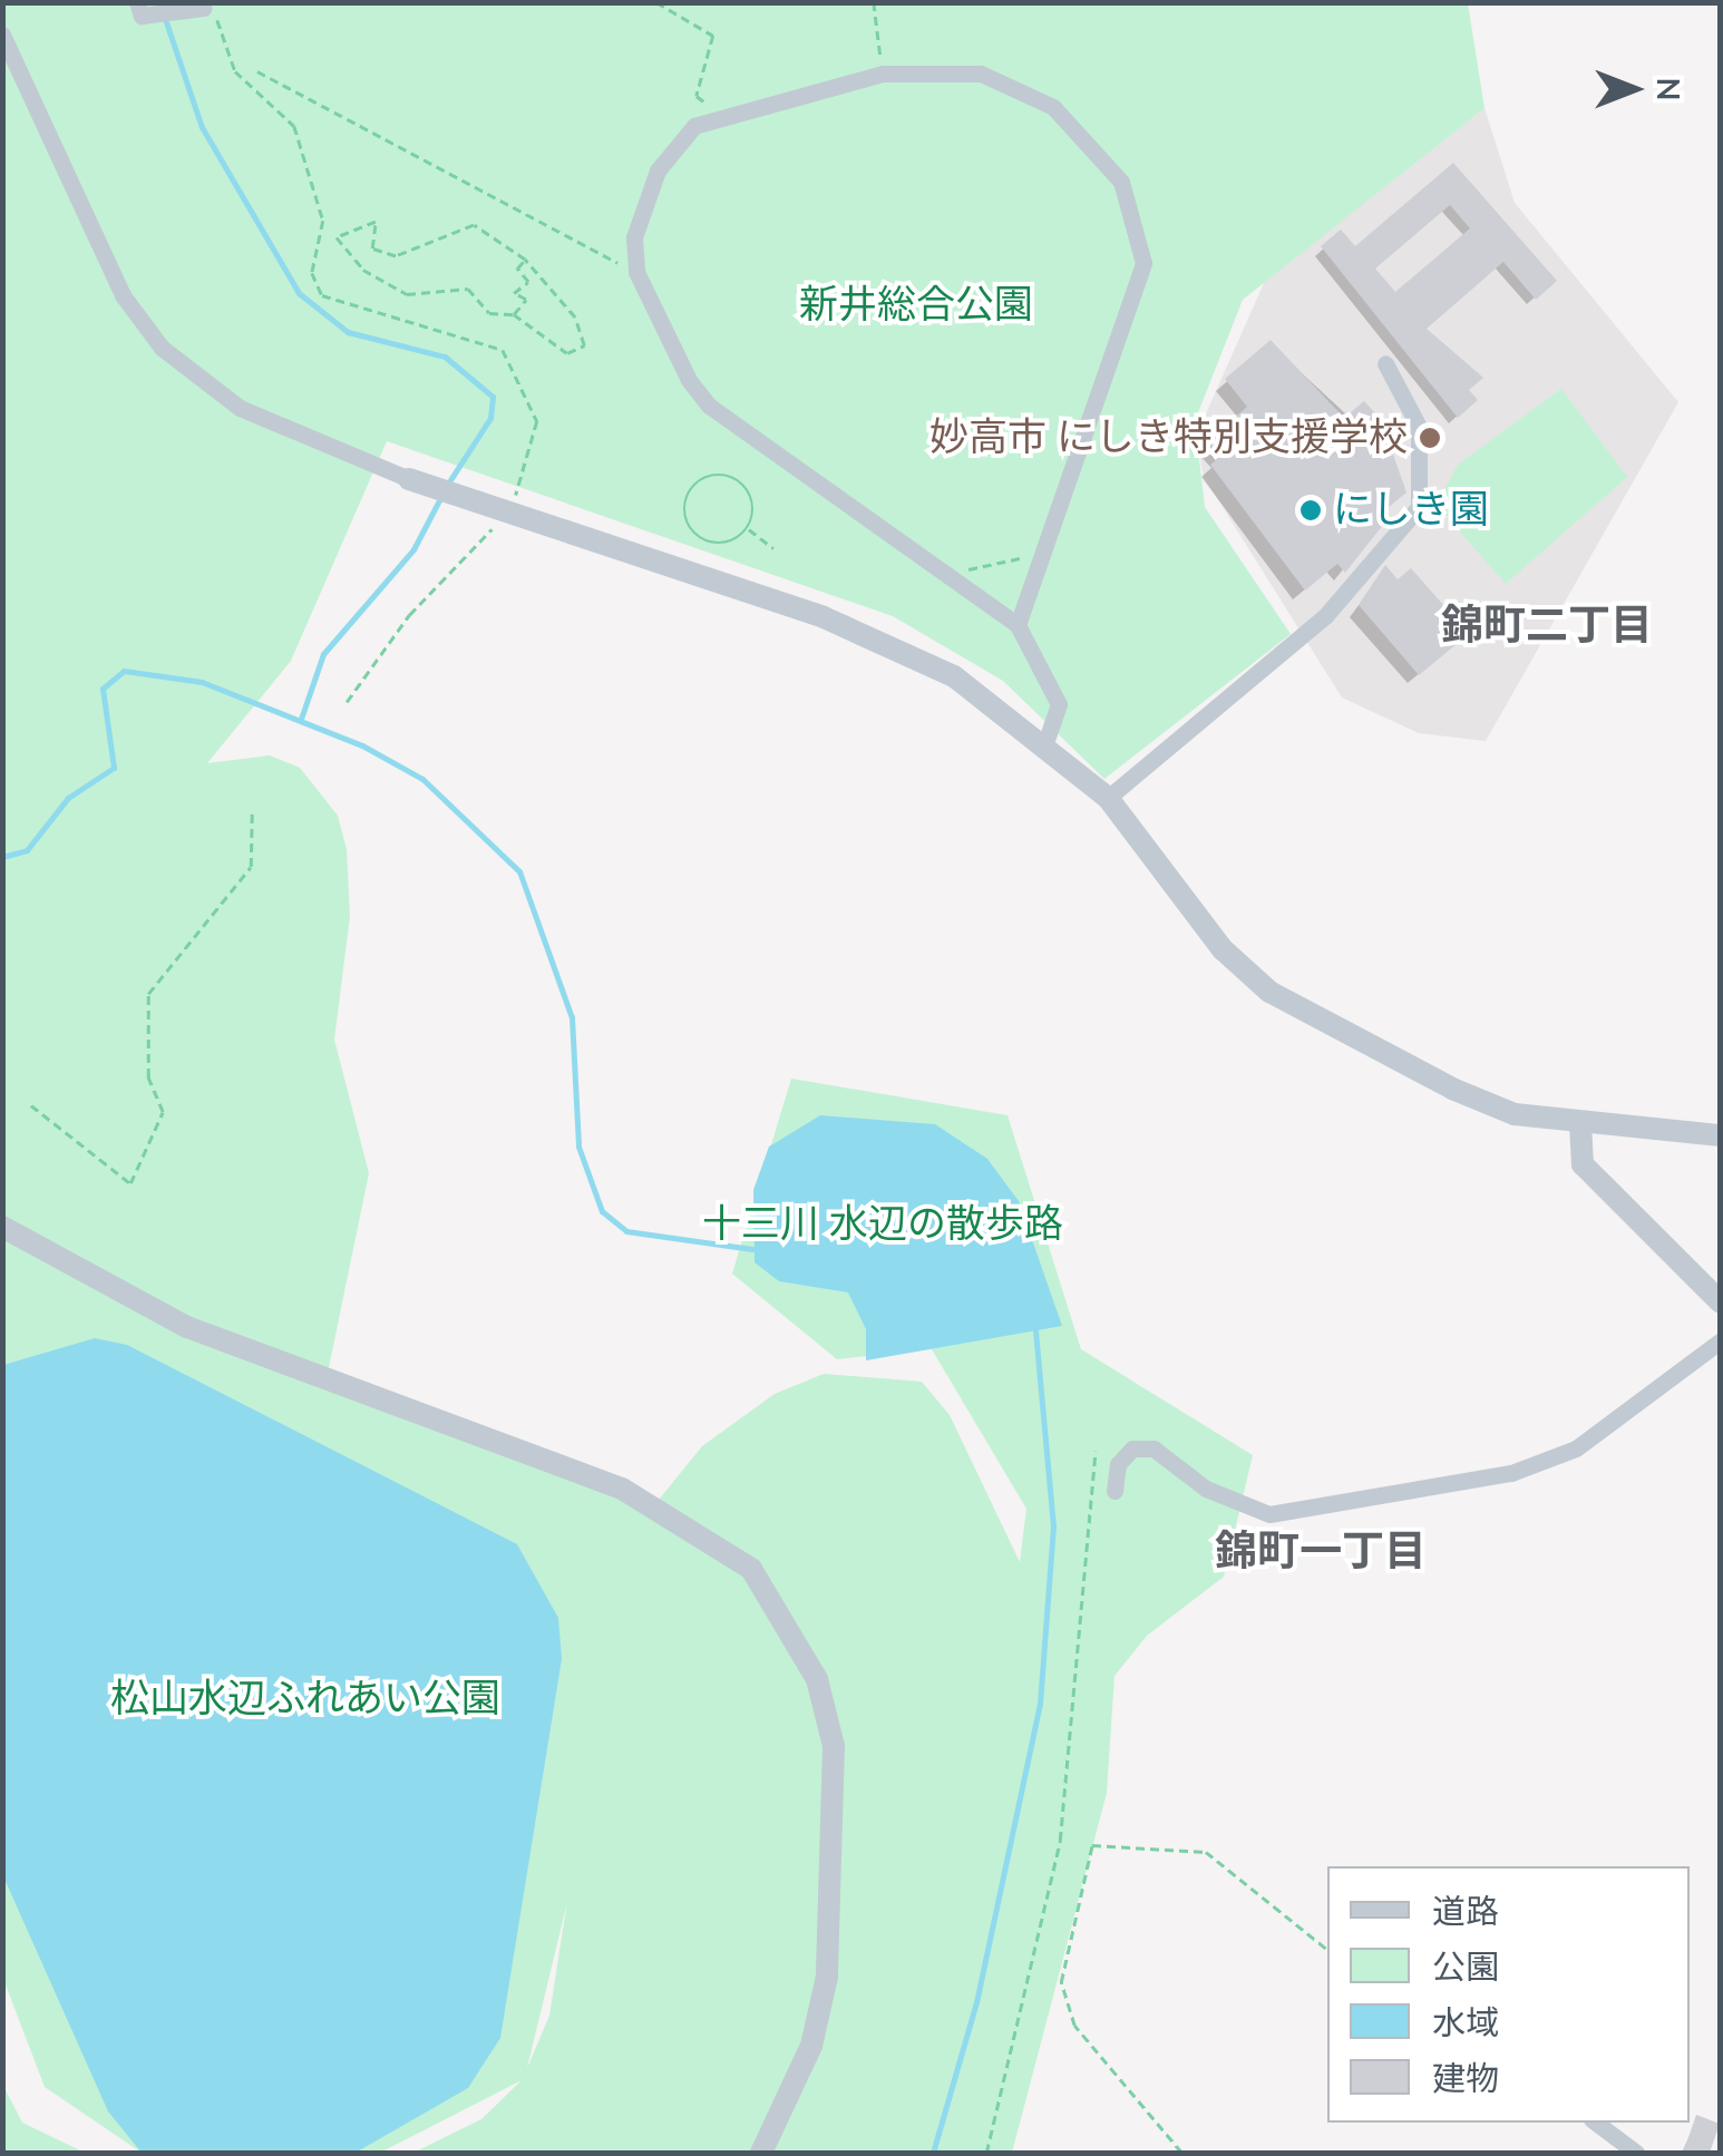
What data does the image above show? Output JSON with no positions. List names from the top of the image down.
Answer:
{
  "districts": ["錦町二丁目", "錦町一丁目"],
  "parks": ["新井総合公園", "十三川 水辺の散歩路", "松山水辺ふれあい公園"],
  "places": ["妙高市 にしき特別支援学校", "にしき園"],
  "legend": [
    "道路",
    "公園",
    "水域",
    "建物"
  ],
  "north": "right"
}
